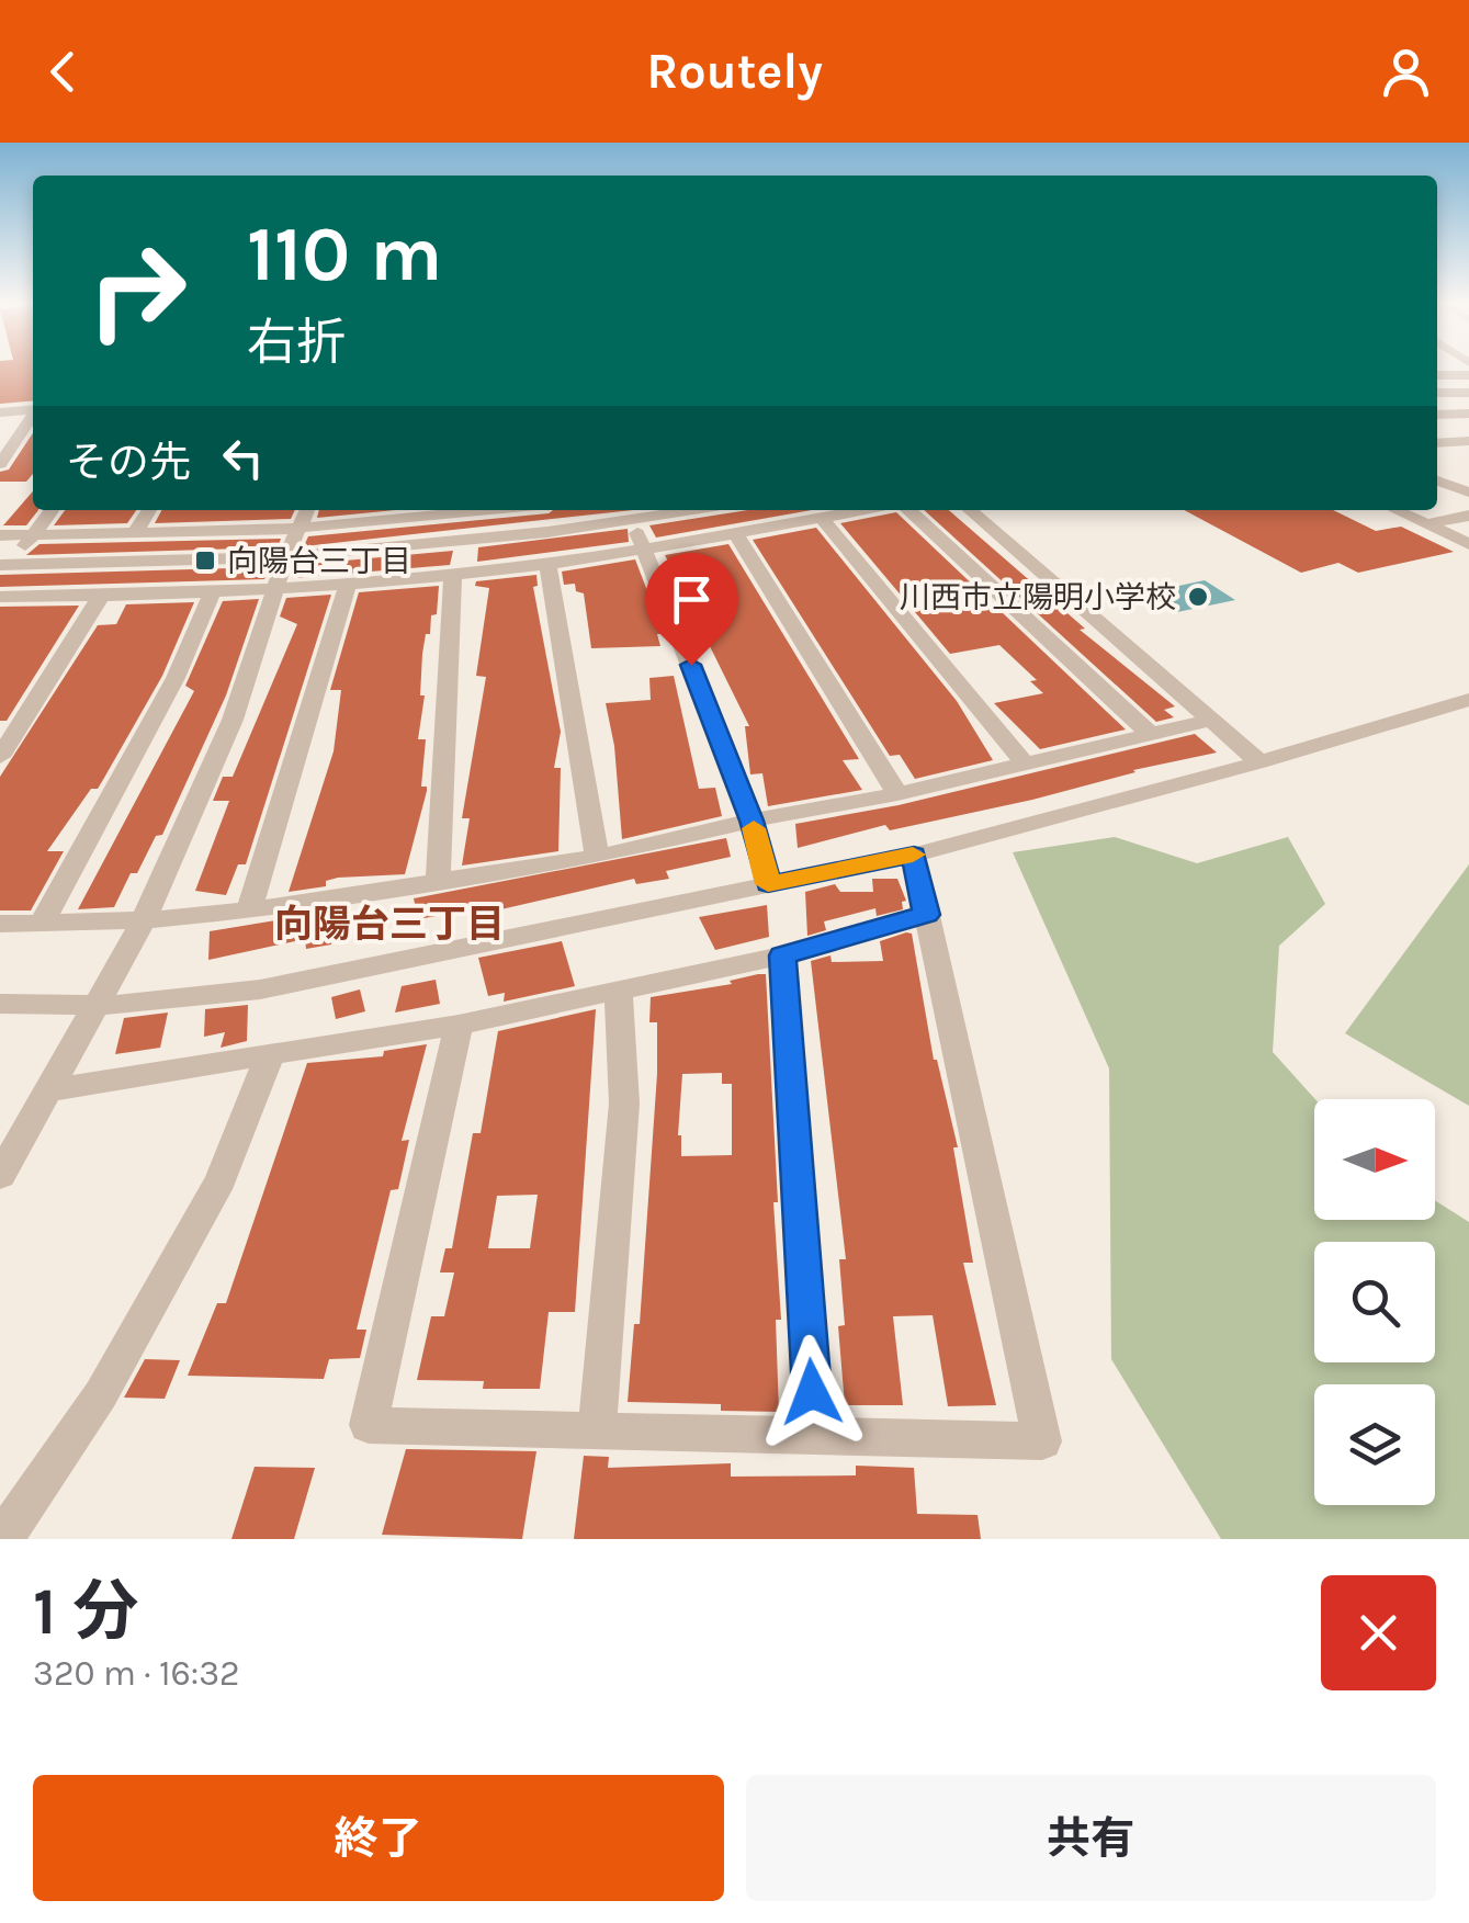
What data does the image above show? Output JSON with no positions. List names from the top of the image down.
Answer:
{
  "districts": ["向陽台三丁目"],
  "places": {
    "transit": ["向陽台三丁目"],
    "other": ["川西市立陽明小学校"]
  },
  "north": "right",
  "page": {
    "header": "Routely",
    "turn": ["110 m", "右折"],
    "then": "その先",
    "heading": ["1 分", "320 m · 16:32"],
    "buttons": ["終了", "共有"]
  }
}
